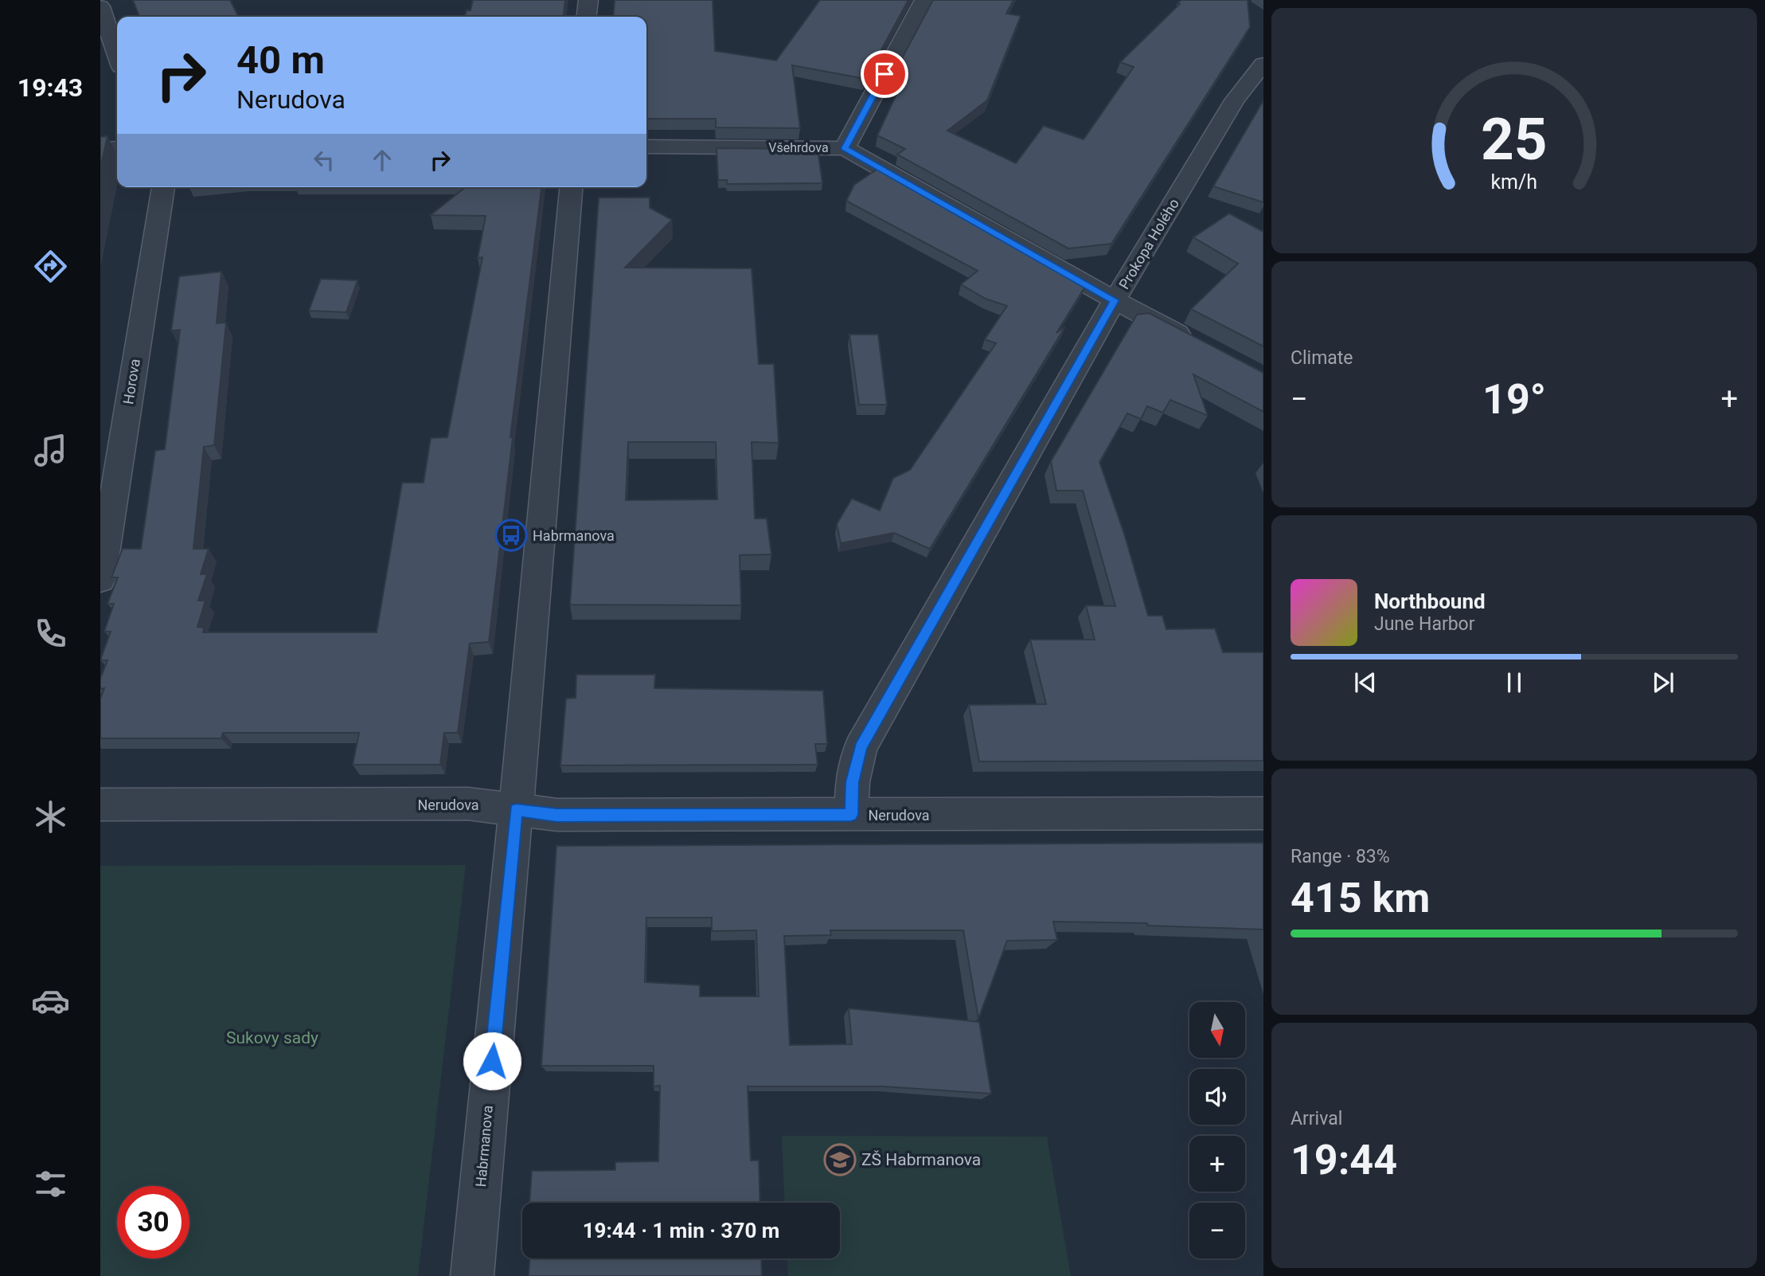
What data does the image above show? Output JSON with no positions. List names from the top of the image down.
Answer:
{
  "streets": {
    "street": [
      "Všehrdova",
      "Prokopa Holého",
      "Horova",
      "Nerudova",
      "Habrmanova"
    ]
  },
  "crossings": [
    ["Všehrdova", "Prokopa Holého"],
    ["Prokopa Holého", "Nerudova"],
    ["Nerudova", "Habrmanova"]
  ],
  "parks": ["Sukovy sady"],
  "places": {
    "bus stop": ["Habrmanova"],
    "school or university": ["ZŠ Habrmanova"]
  },
  "north": "bottom",
  "page": {
    "tabs": "19:43",
    "turn": ["40 m", "Nerudova"],
    "tile": [
      "Climate",
      ["Range · 83%", "415 km"],
      ["Arrival", "19:44"]
    ],
    "heat": ["−", "19°", "+"],
    "song": ["Northbound", "June Harbor"],
    "map_buttons": ["+", "−"],
    "limit": "30",
    "trip": "19:44 · 1 min · 370 m",
    "gauge": ["25", "km/h"]
  }
}
